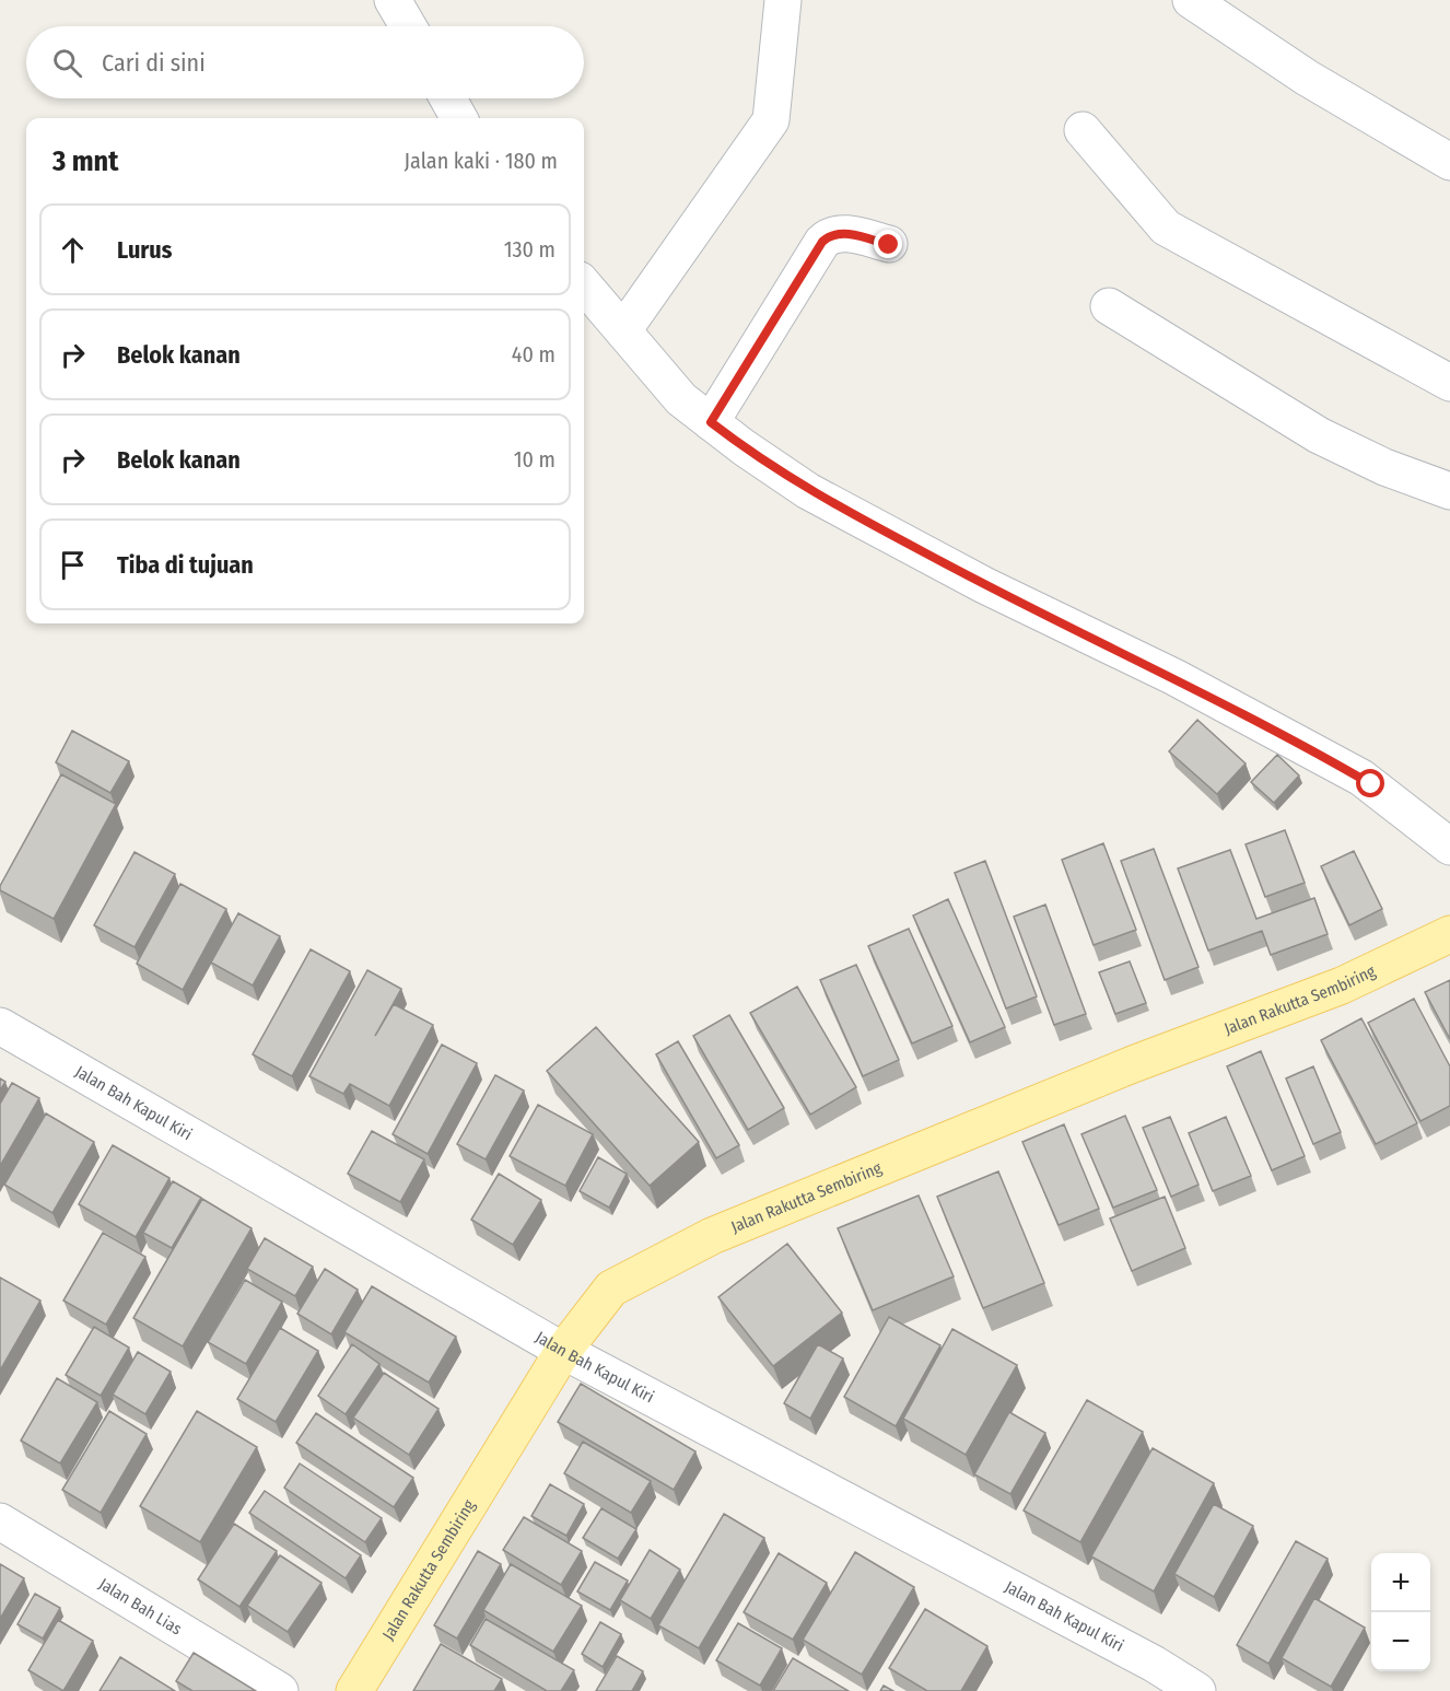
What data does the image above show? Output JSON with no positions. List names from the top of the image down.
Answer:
{
  "streets": {
    "main road": ["Jalan Rakutta Sembiring"],
    "street": ["Jalan Bah Kapul Kiri", "Jalan Bah Lias"]
  },
  "crossings": [
    ["Jalan Rakutta Sembiring", "Jalan Bah Kapul Kiri"]
  ],
  "page": {
    "search": "Cari di sini",
    "heading": ["3 mnt", "Jalan kaki · 180 m"],
    "list": [
      ["Lurus", "130 m"],
      ["Belok kanan", "40 m"],
      ["Belok kanan", "10 m"],
      "Tiba di tujuan"
    ],
    "map_buttons": ["+", "−"]
  }
}
